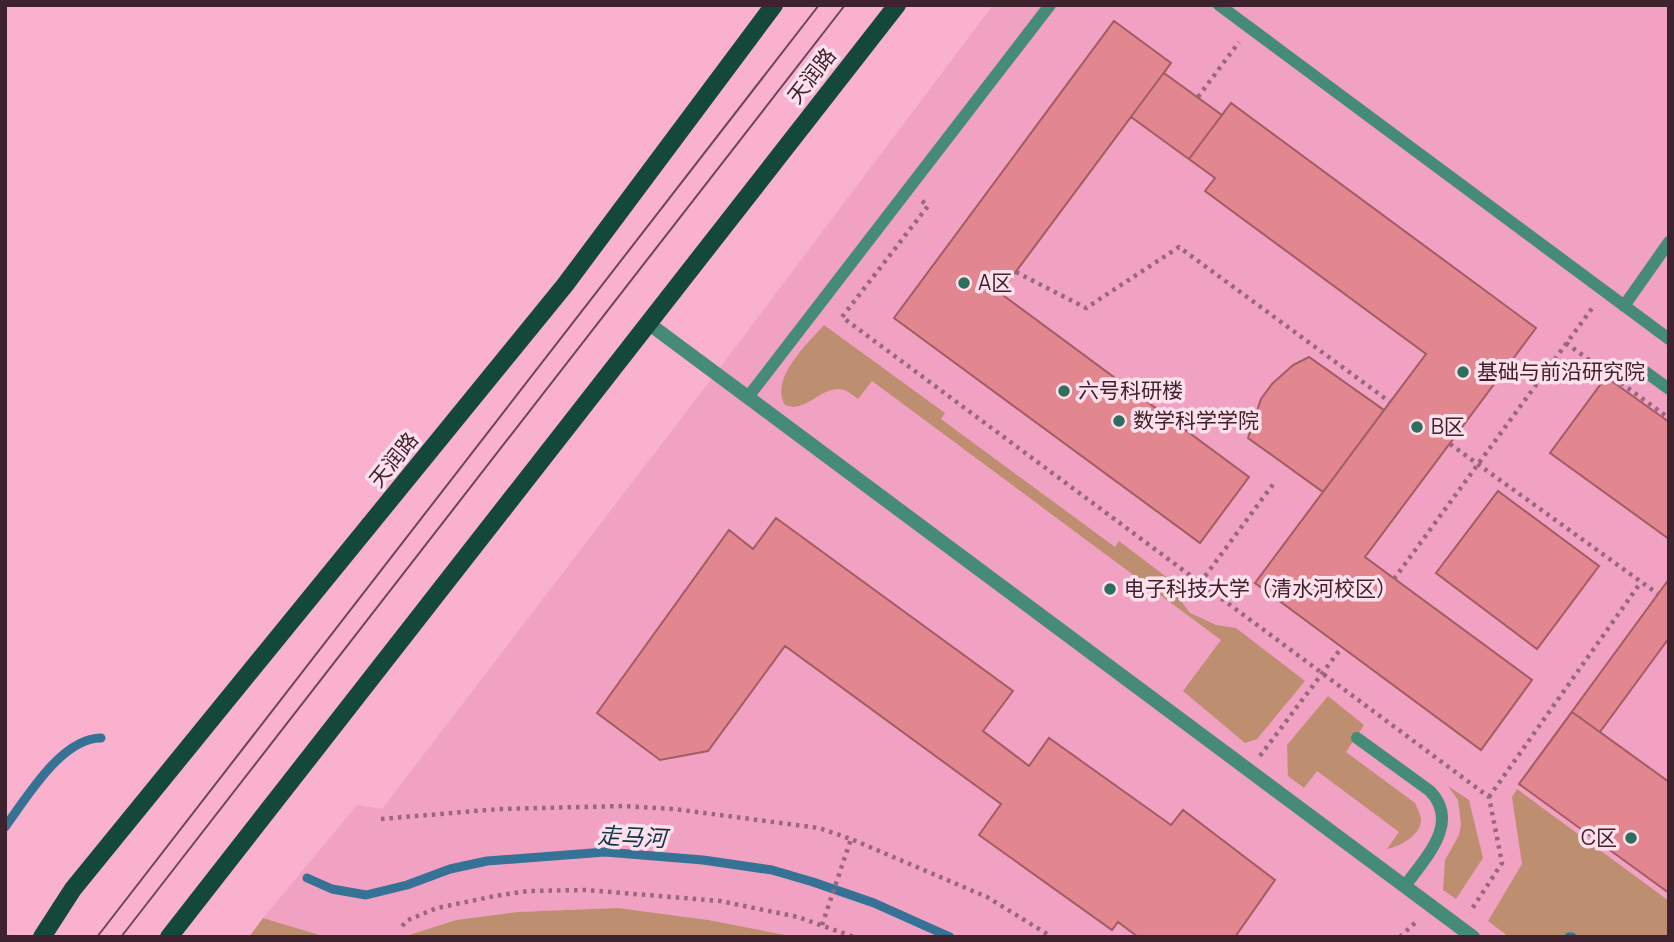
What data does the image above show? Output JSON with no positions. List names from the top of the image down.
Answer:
{
  "streets": {
    "main road": ["天润路"]
  },
  "water": ["走马河"],
  "places": [
    "A区",
    "基础与前沿研究院",
    "六号科研楼",
    "数学科学学院",
    "B区",
    "电子科技大学（清水河校区）",
    "C区"
  ]
}
